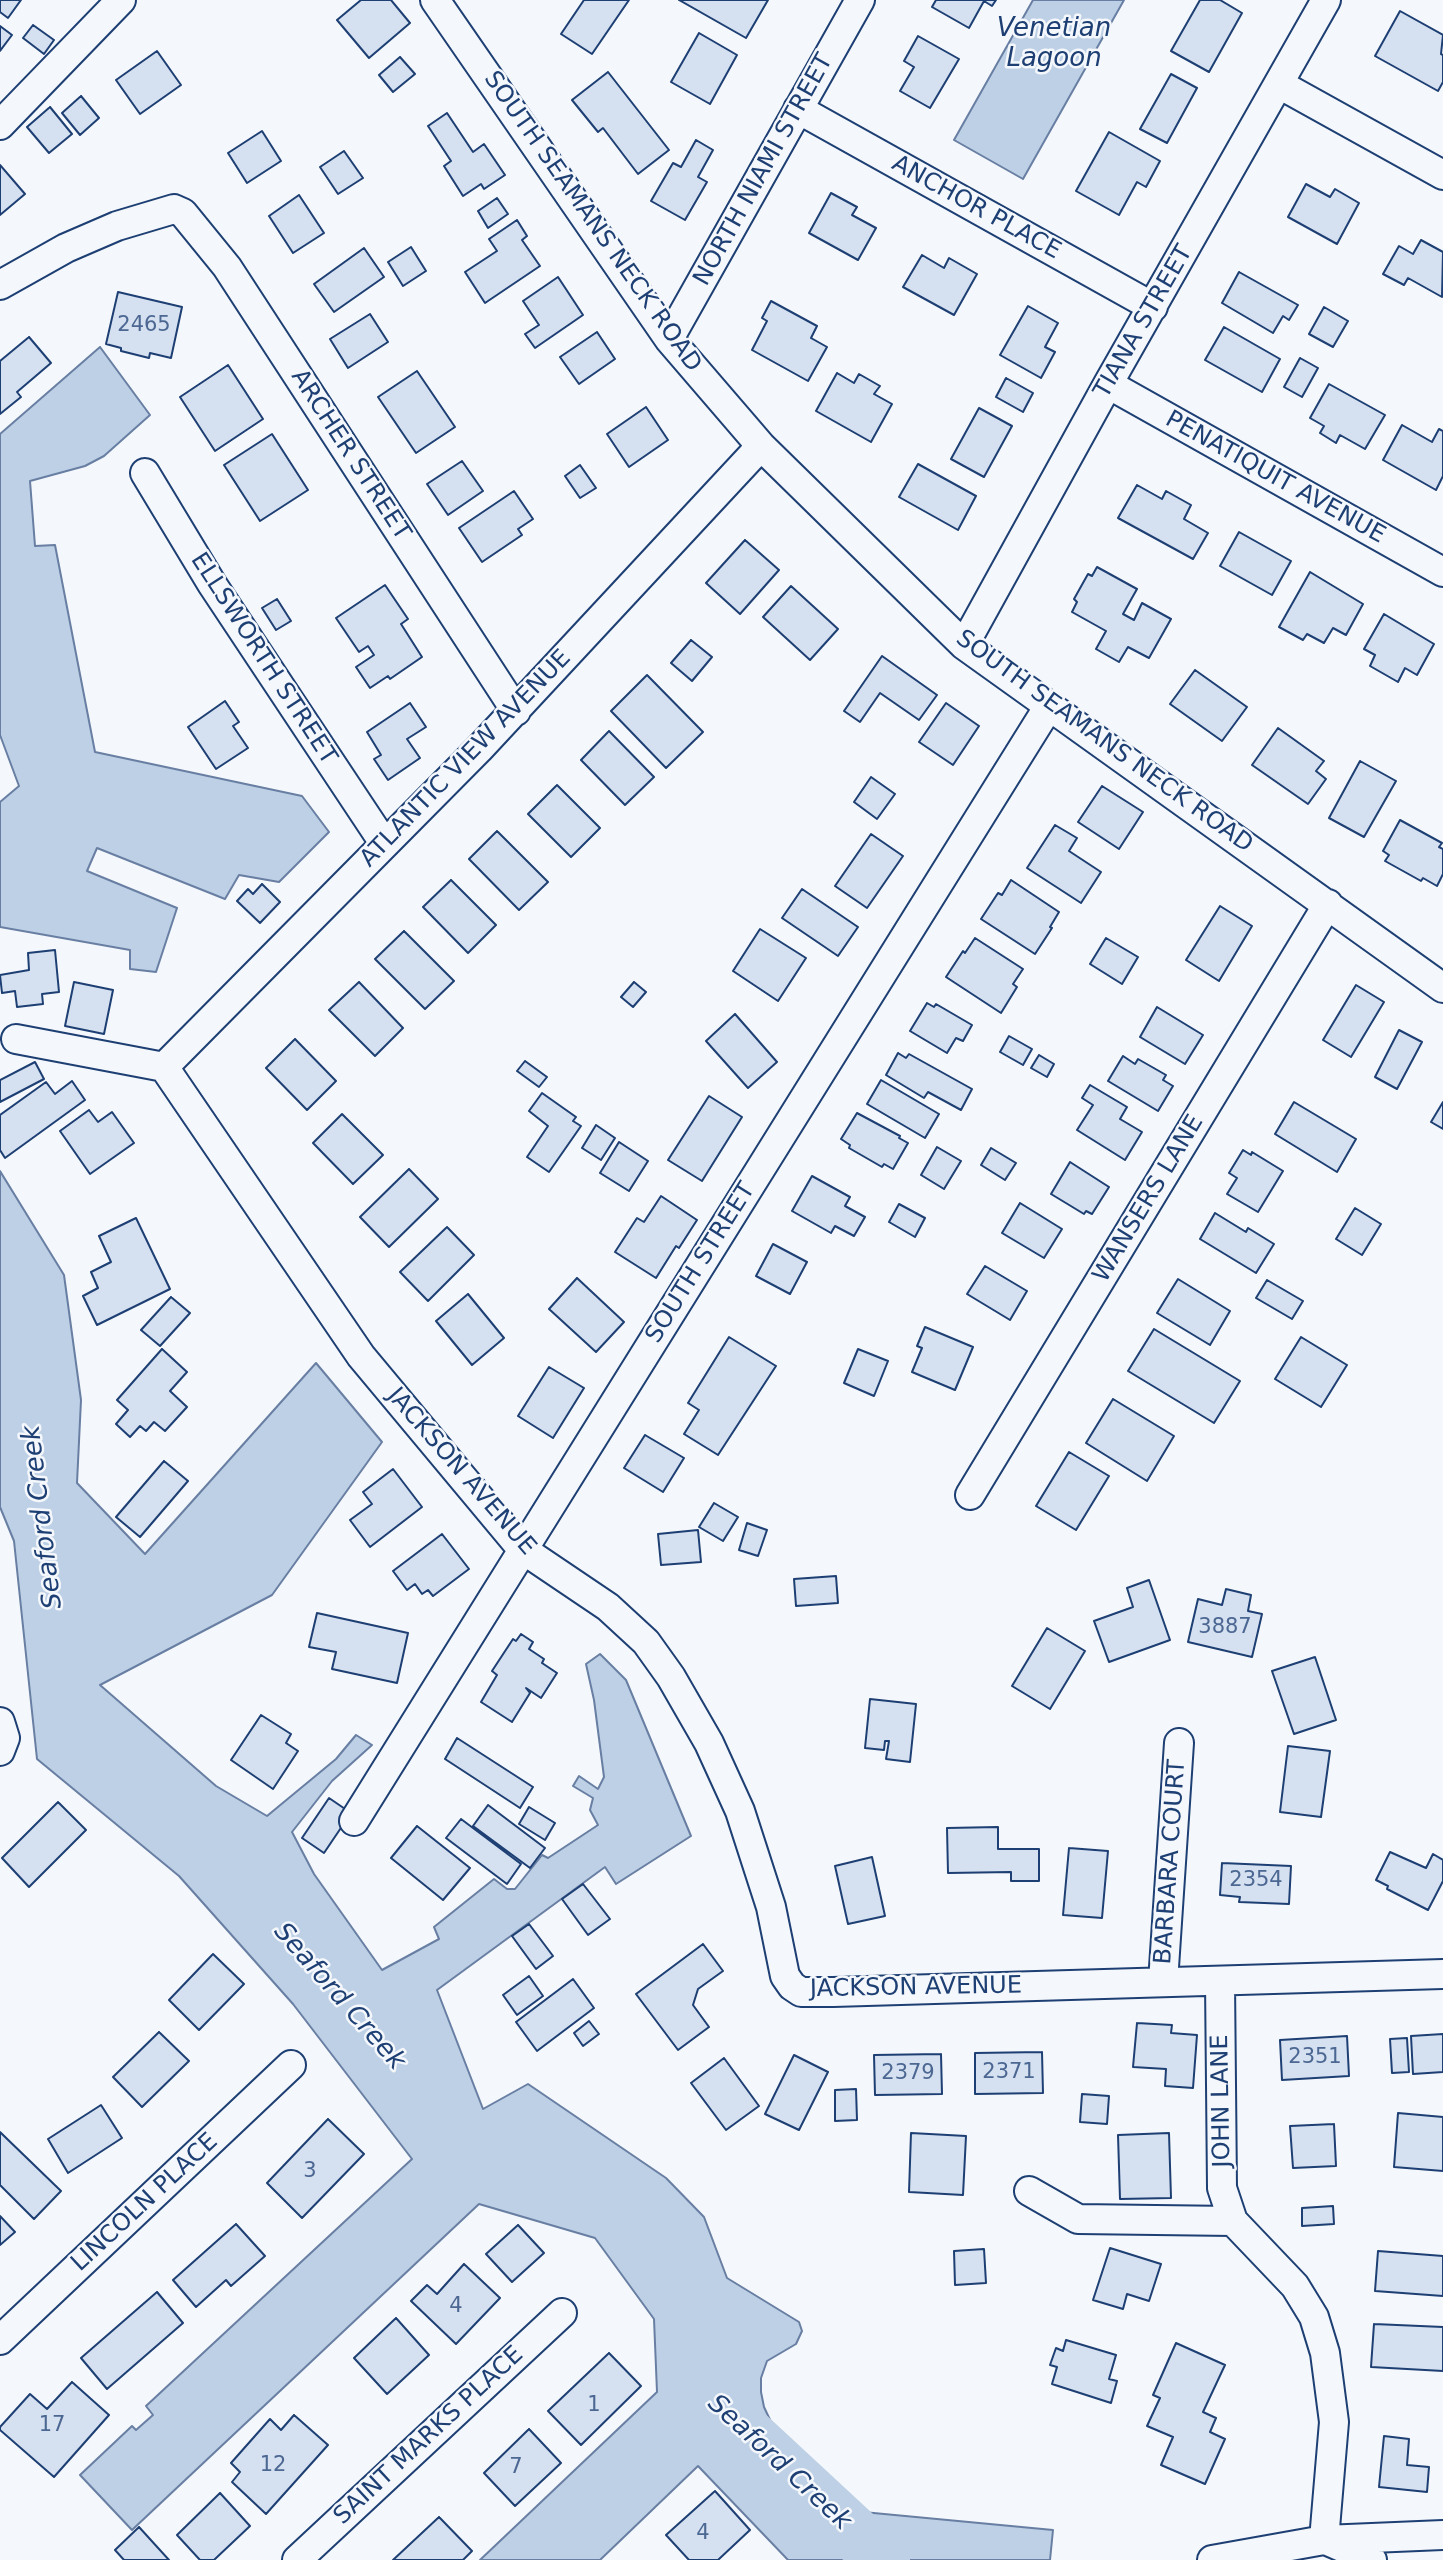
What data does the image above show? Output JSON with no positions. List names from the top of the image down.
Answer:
{
  "streets": {
    "street": [
      "NORTH NIAMI STREET",
      "ANCHOR PLACE",
      "SOUTH SEAMANS NECK ROAD",
      "TIANA STREET",
      "ARCHER STREET",
      "PENATIQUIT AVENUE",
      "ELLSWORTH STREET",
      "ATLANTIC VIEW AVENUE",
      "WANSERS LANE",
      "SOUTH STREET",
      "JACKSON AVENUE",
      "BARBARA COURT",
      "JOHN LANE",
      "LINCOLN PLACE",
      "SAINT MARKS PLACE"
    ]
  },
  "crossings": [
    ["NORTH NIAMI STREET", "ANCHOR PLACE"],
    ["NORTH NIAMI STREET", "SOUTH SEAMANS NECK ROAD"],
    ["ANCHOR PLACE", "TIANA STREET"],
    ["SOUTH SEAMANS NECK ROAD", "TIANA STREET"],
    ["SOUTH SEAMANS NECK ROAD", "ATLANTIC VIEW AVENUE"],
    ["SOUTH SEAMANS NECK ROAD", "WANSERS LANE"],
    ["SOUTH SEAMANS NECK ROAD", "SOUTH STREET"],
    ["TIANA STREET", "PENATIQUIT AVENUE"],
    ["ARCHER STREET", "ATLANTIC VIEW AVENUE"],
    ["ELLSWORTH STREET", "ATLANTIC VIEW AVENUE"],
    ["ATLANTIC VIEW AVENUE", "JACKSON AVENUE"],
    ["SOUTH STREET", "JACKSON AVENUE"],
    ["JACKSON AVENUE", "BARBARA COURT"],
    ["JACKSON AVENUE", "JOHN LANE"]
  ],
  "water": ["Venetian Lagoon", "Seaford Creek"],
  "house_numbers": [
    "2465",
    "3887",
    "2354",
    "2351",
    "2371",
    "2379",
    "3",
    "4",
    "1",
    "17",
    "12",
    "7",
    "4"
  ]
}
